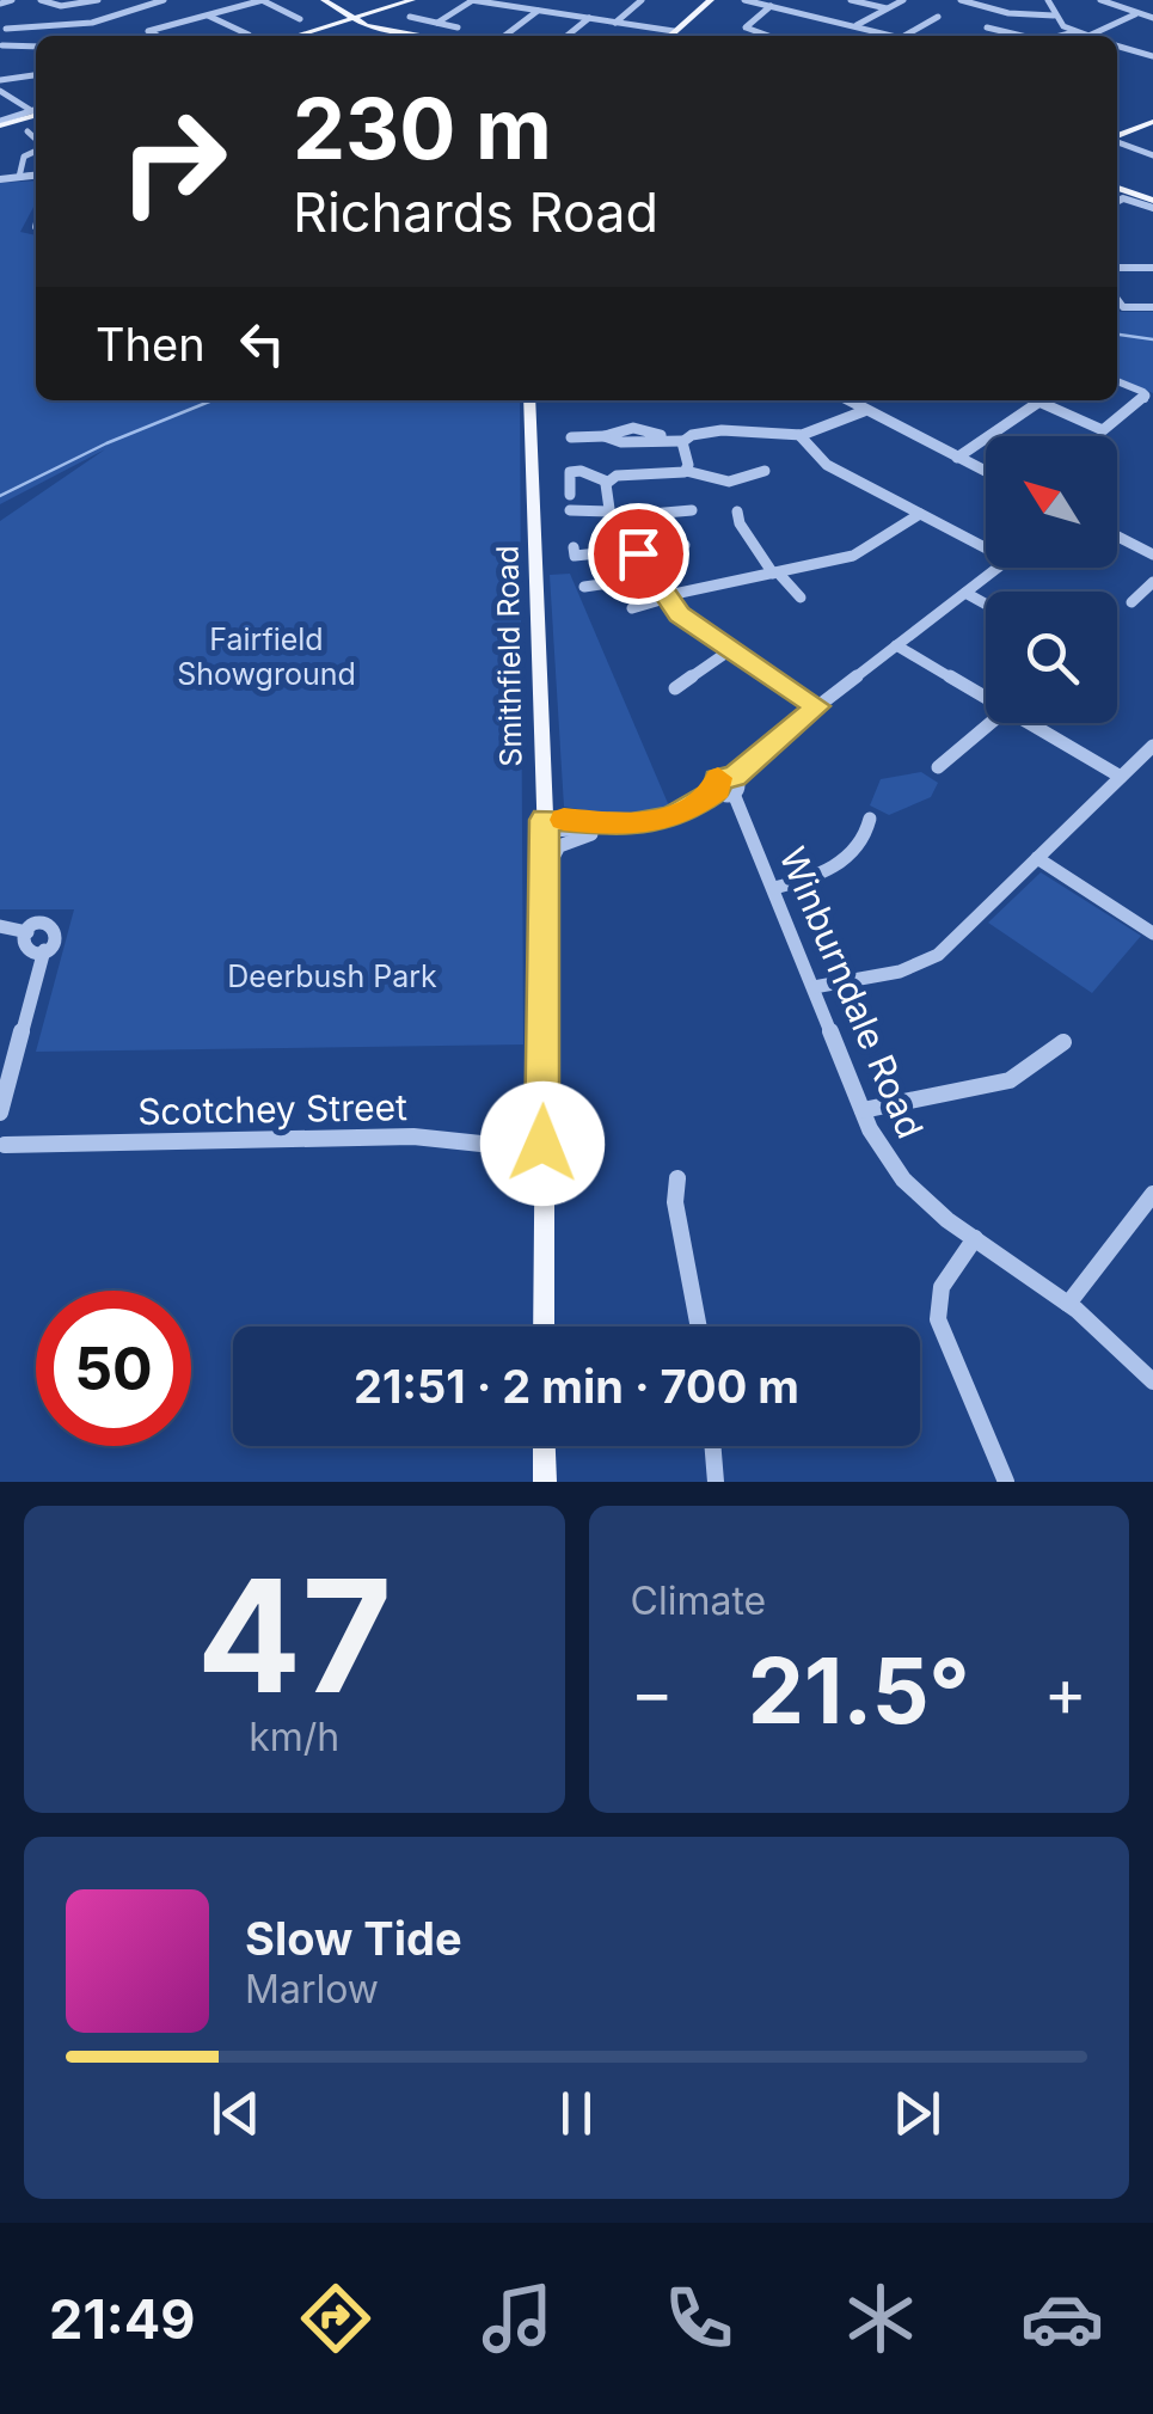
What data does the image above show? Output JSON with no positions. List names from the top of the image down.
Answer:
{
  "streets": {
    "main road": ["Smithfield Road"],
    "street": ["Winburndale Road", "Scotchey Street"]
  },
  "crossings": [
    ["Smithfield Road", "Scotchey Street"]
  ],
  "parks": ["Fairfield Showground", "Deerbush Park"],
  "north": "top left",
  "page": {
    "turn": ["230 m", "Richards Road"],
    "then": "Then",
    "limit": "50",
    "trip": "21:51 · 2 min · 700 m",
    "tile": [
      ["47", "km/h"],
      "Climate"
    ],
    "heat": ["−", "21.5°", "+"],
    "song": ["Slow Tide", "Marlow"],
    "tabs": "21:49"
  }
}
